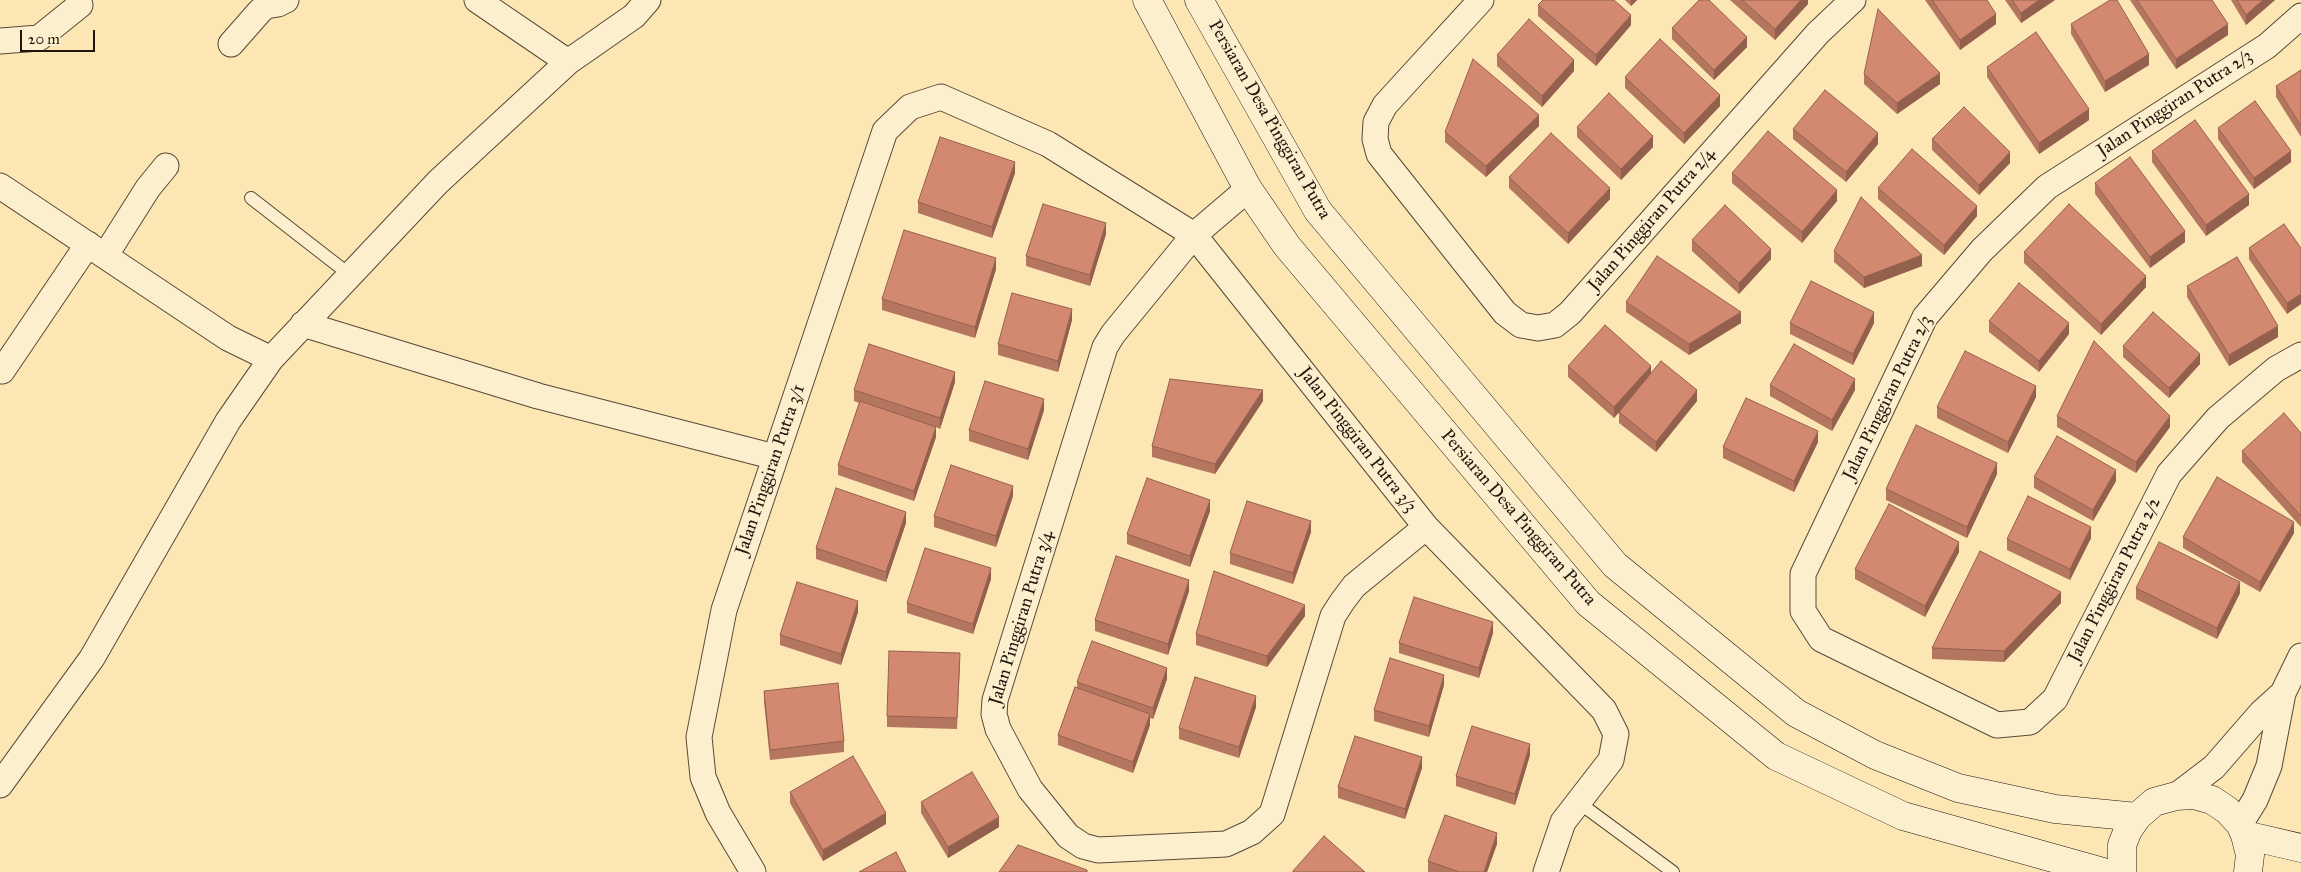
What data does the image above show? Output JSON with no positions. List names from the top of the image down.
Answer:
{
  "streets": {
    "street": [
      "Jalan Pinggiran Putra 2/3",
      "Persiaran Desa Pinggiran Putra",
      "Jalan Pinggiran Putra 2/4",
      "Jalan Pinggiran Putra 3/3",
      "Jalan Pinggiran Putra 3/1",
      "Jalan Pinggiran Putra 2/2",
      "Jalan Pinggiran Putra 3/4"
    ]
  },
  "crossings": [
    ["Jalan Pinggiran Putra 2/3", "Jalan Pinggiran Putra 2/2"],
    ["Persiaran Desa Pinggiran Putra", "Jalan Pinggiran Putra 3/4"],
    ["Jalan Pinggiran Putra 3/3", "Jalan Pinggiran Putra 3/1"],
    ["Jalan Pinggiran Putra 3/3", "Jalan Pinggiran Putra 3/4"]
  ],
  "scale_bar": "20 m"
}
